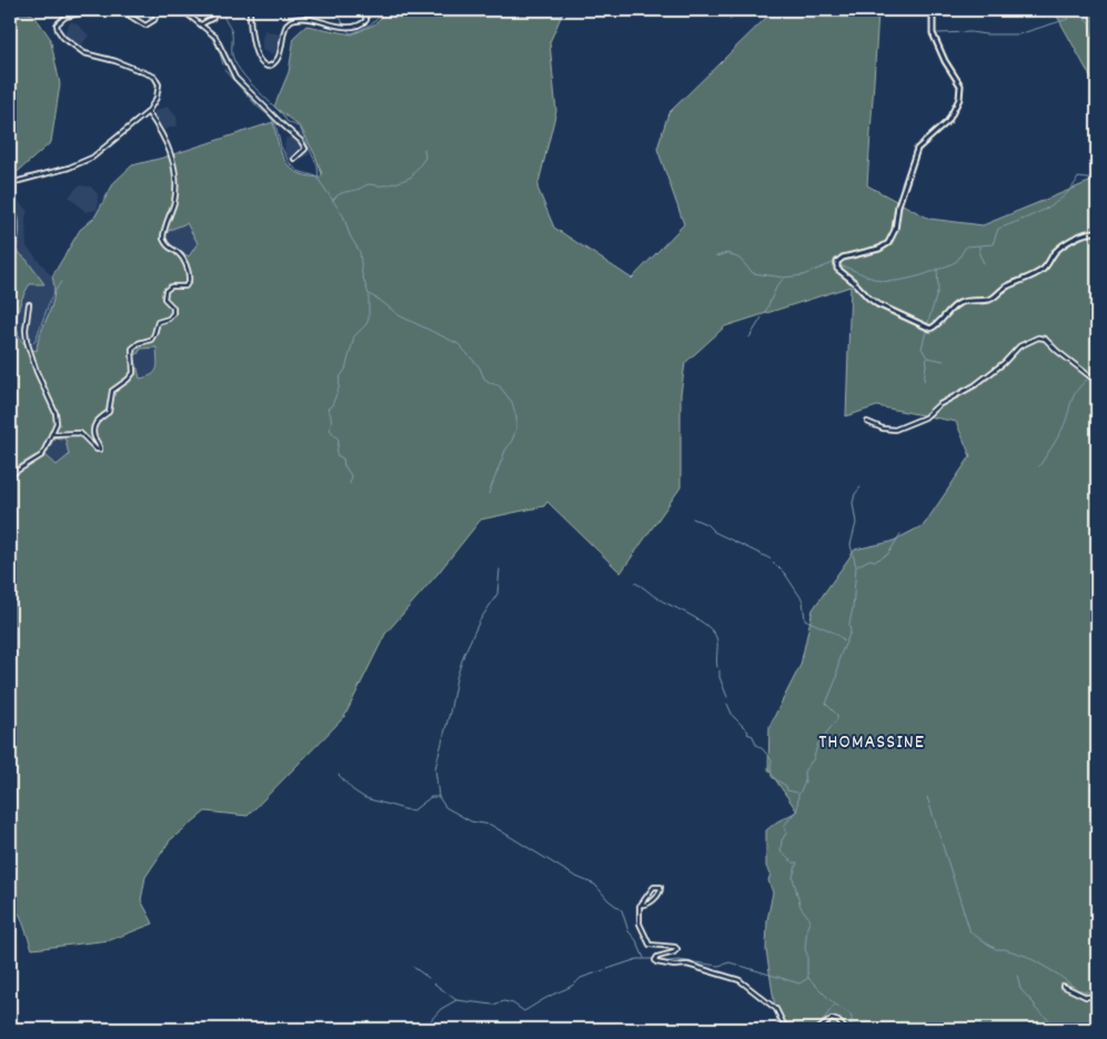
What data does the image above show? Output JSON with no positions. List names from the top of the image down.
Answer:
{
  "districts": ["THOMASSINE"]
}
